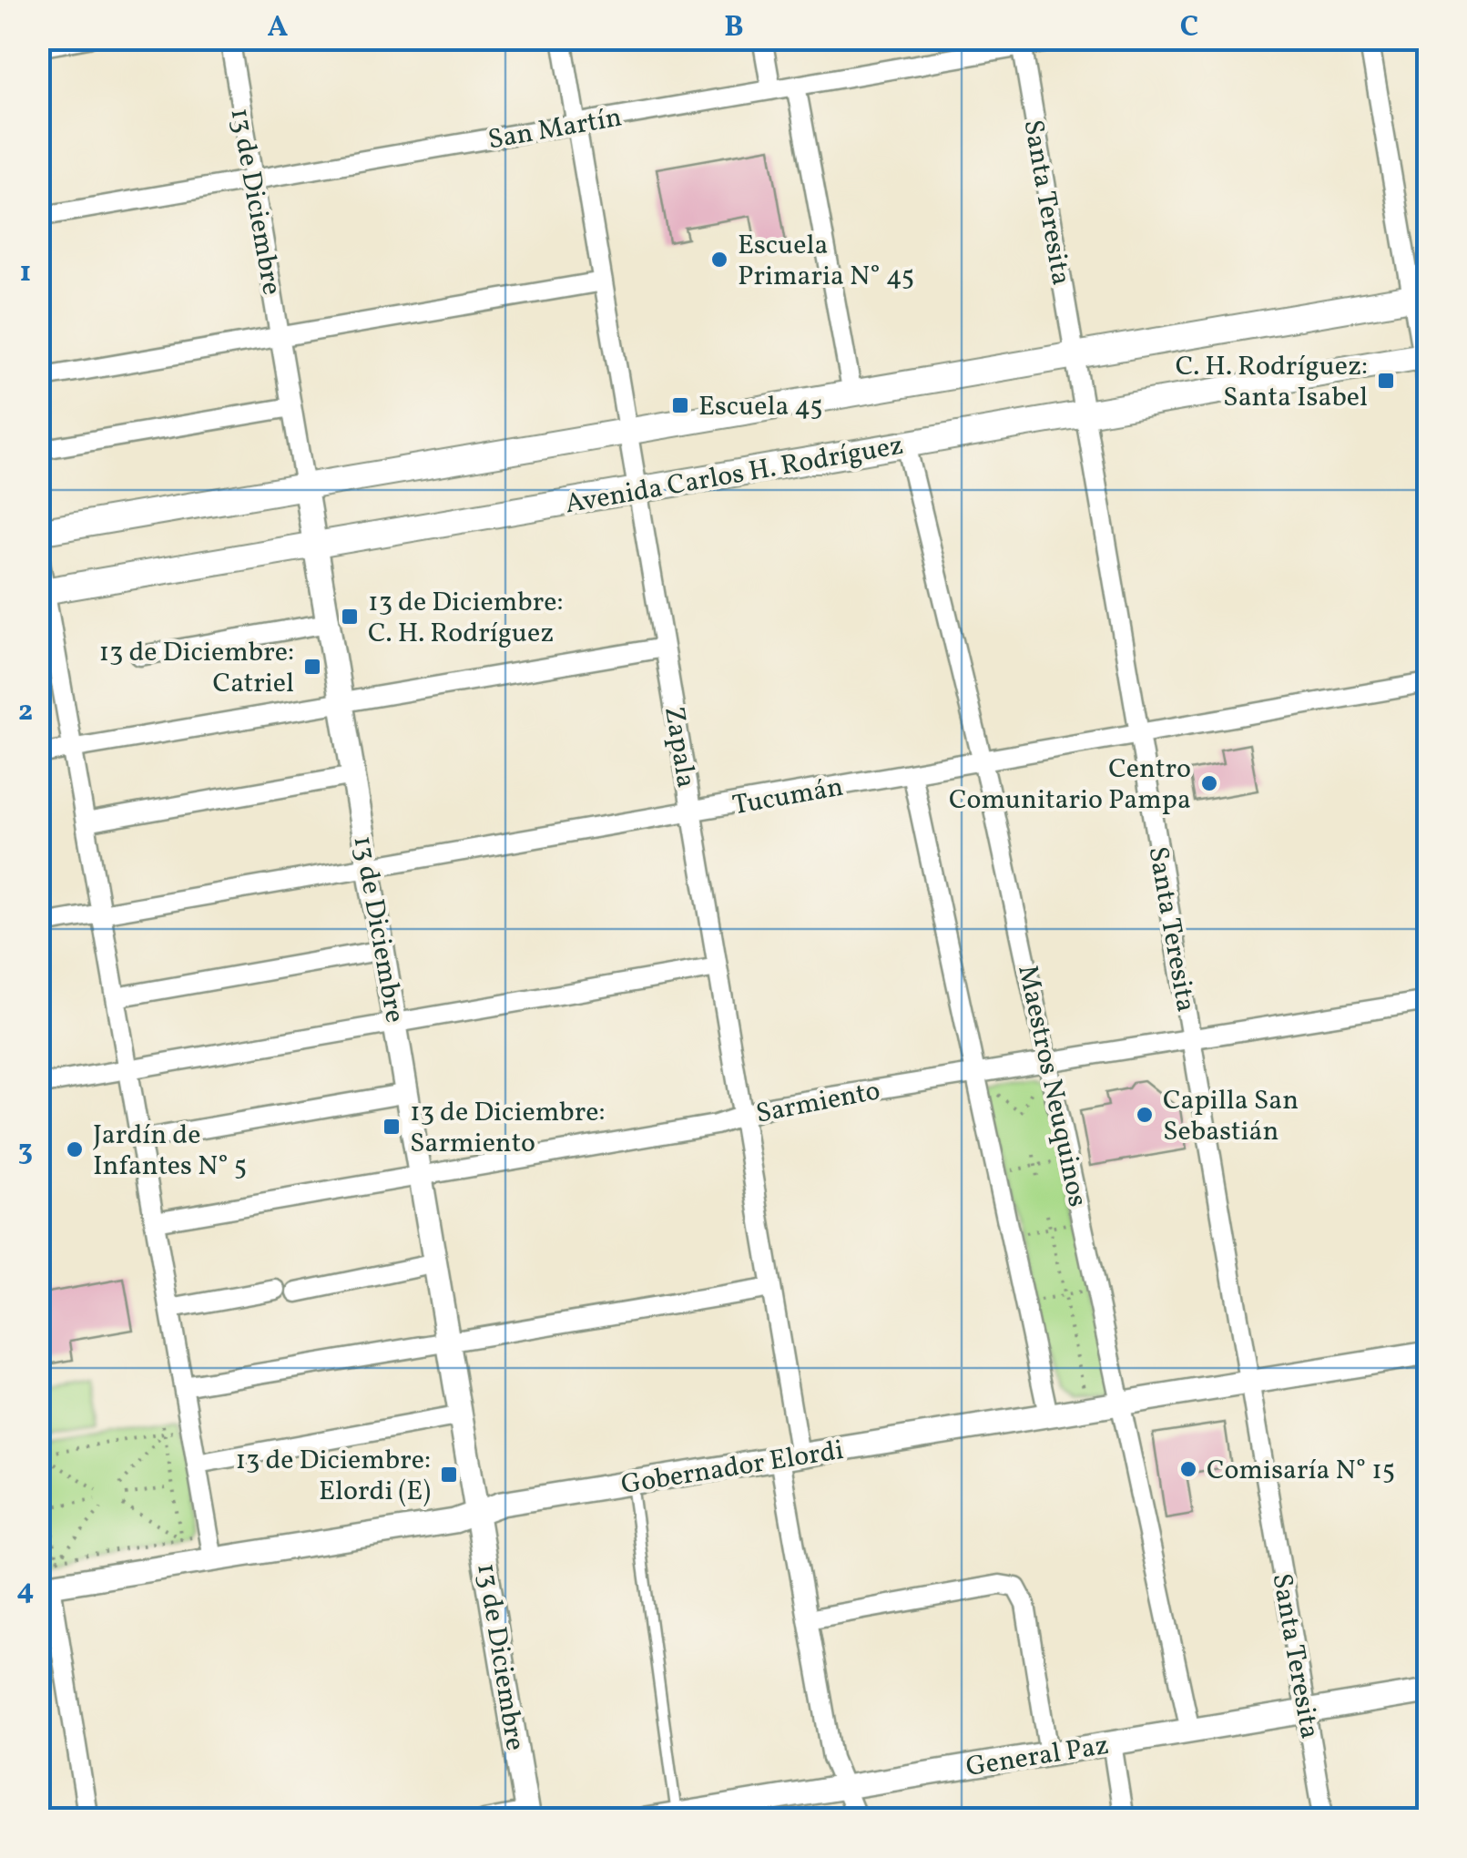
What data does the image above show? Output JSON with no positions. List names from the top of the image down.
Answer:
{
  "streets": {
    "main road": ["Avenida Carlos H. Rodríguez"],
    "street": [
      "San Martín",
      "13 de Diciembre",
      "Santa Teresita",
      "Zapala",
      "Tucumán",
      "Maestros Neuquinos",
      "Sarmiento",
      "Gobernador Elordi",
      "General Paz"
    ]
  },
  "crossings": [
    ["San Martín", "13 de Diciembre"],
    ["San Martín", "Santa Teresita"],
    ["San Martín", "Zapala"],
    ["13 de Diciembre", "Avenida Carlos H. Rodríguez"],
    ["13 de Diciembre", "Tucumán"],
    ["13 de Diciembre", "Sarmiento"],
    ["13 de Diciembre", "Gobernador Elordi"],
    ["Santa Teresita", "Avenida Carlos H. Rodríguez"],
    ["Santa Teresita", "Tucumán"],
    ["Santa Teresita", "Sarmiento"],
    ["Santa Teresita", "Gobernador Elordi"],
    ["Santa Teresita", "General Paz"],
    ["Avenida Carlos H. Rodríguez", "Zapala"],
    ["Avenida Carlos H. Rodríguez", "Maestros Neuquinos"],
    ["Zapala", "Tucumán"],
    ["Zapala", "Sarmiento"],
    ["Zapala", "Gobernador Elordi"],
    ["Zapala", "General Paz"],
    ["Tucumán", "Maestros Neuquinos"],
    ["Maestros Neuquinos", "Sarmiento"],
    ["Maestros Neuquinos", "Gobernador Elordi"],
    ["Maestros Neuquinos", "General Paz"]
  ],
  "places": {
    "other": [
      "Escuela Primaria N° 45",
      "Centro Comunitario Pampa",
      "Capilla San Sebastián",
      "Jardín de Infantes N° 5",
      "Comisaría N° 15"
    ],
    "transit": [
      "C. H. Rodríguez: Santa Isabel",
      "Escuela 45",
      "13 de Diciembre: C. H. Rodríguez",
      "13 de Diciembre: Catriel",
      "13 de Diciembre: Sarmiento",
      "13 de Diciembre: Elordi (E)"
    ]
  },
  "grid": {
    "columns": ["A", "B", "C"],
    "rows": [
      "1",
      "2",
      "3",
      "4"
    ]
  }
}
